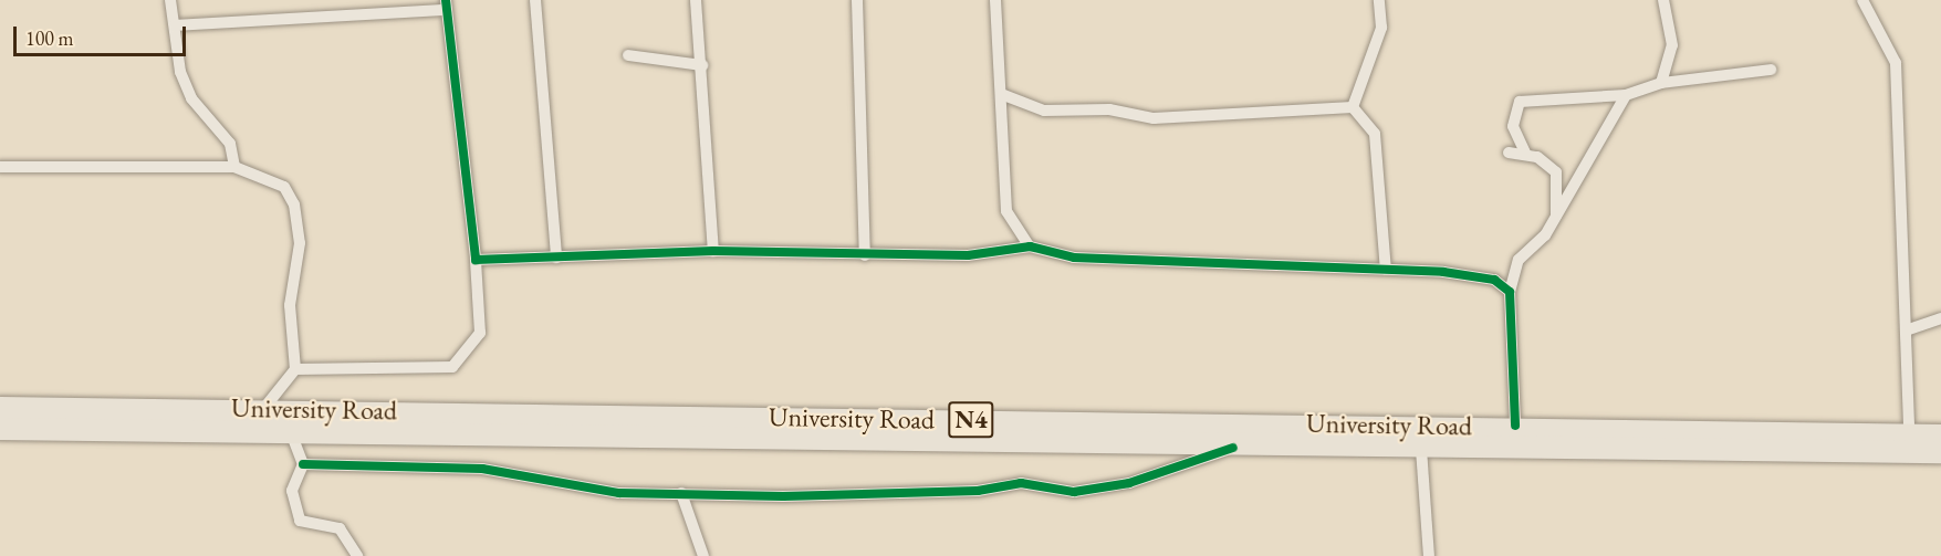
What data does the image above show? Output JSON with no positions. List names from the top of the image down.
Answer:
{
  "streets": {
    "highway": ["University Road", "N4"]
  },
  "scale_bar": "100 m"
}
